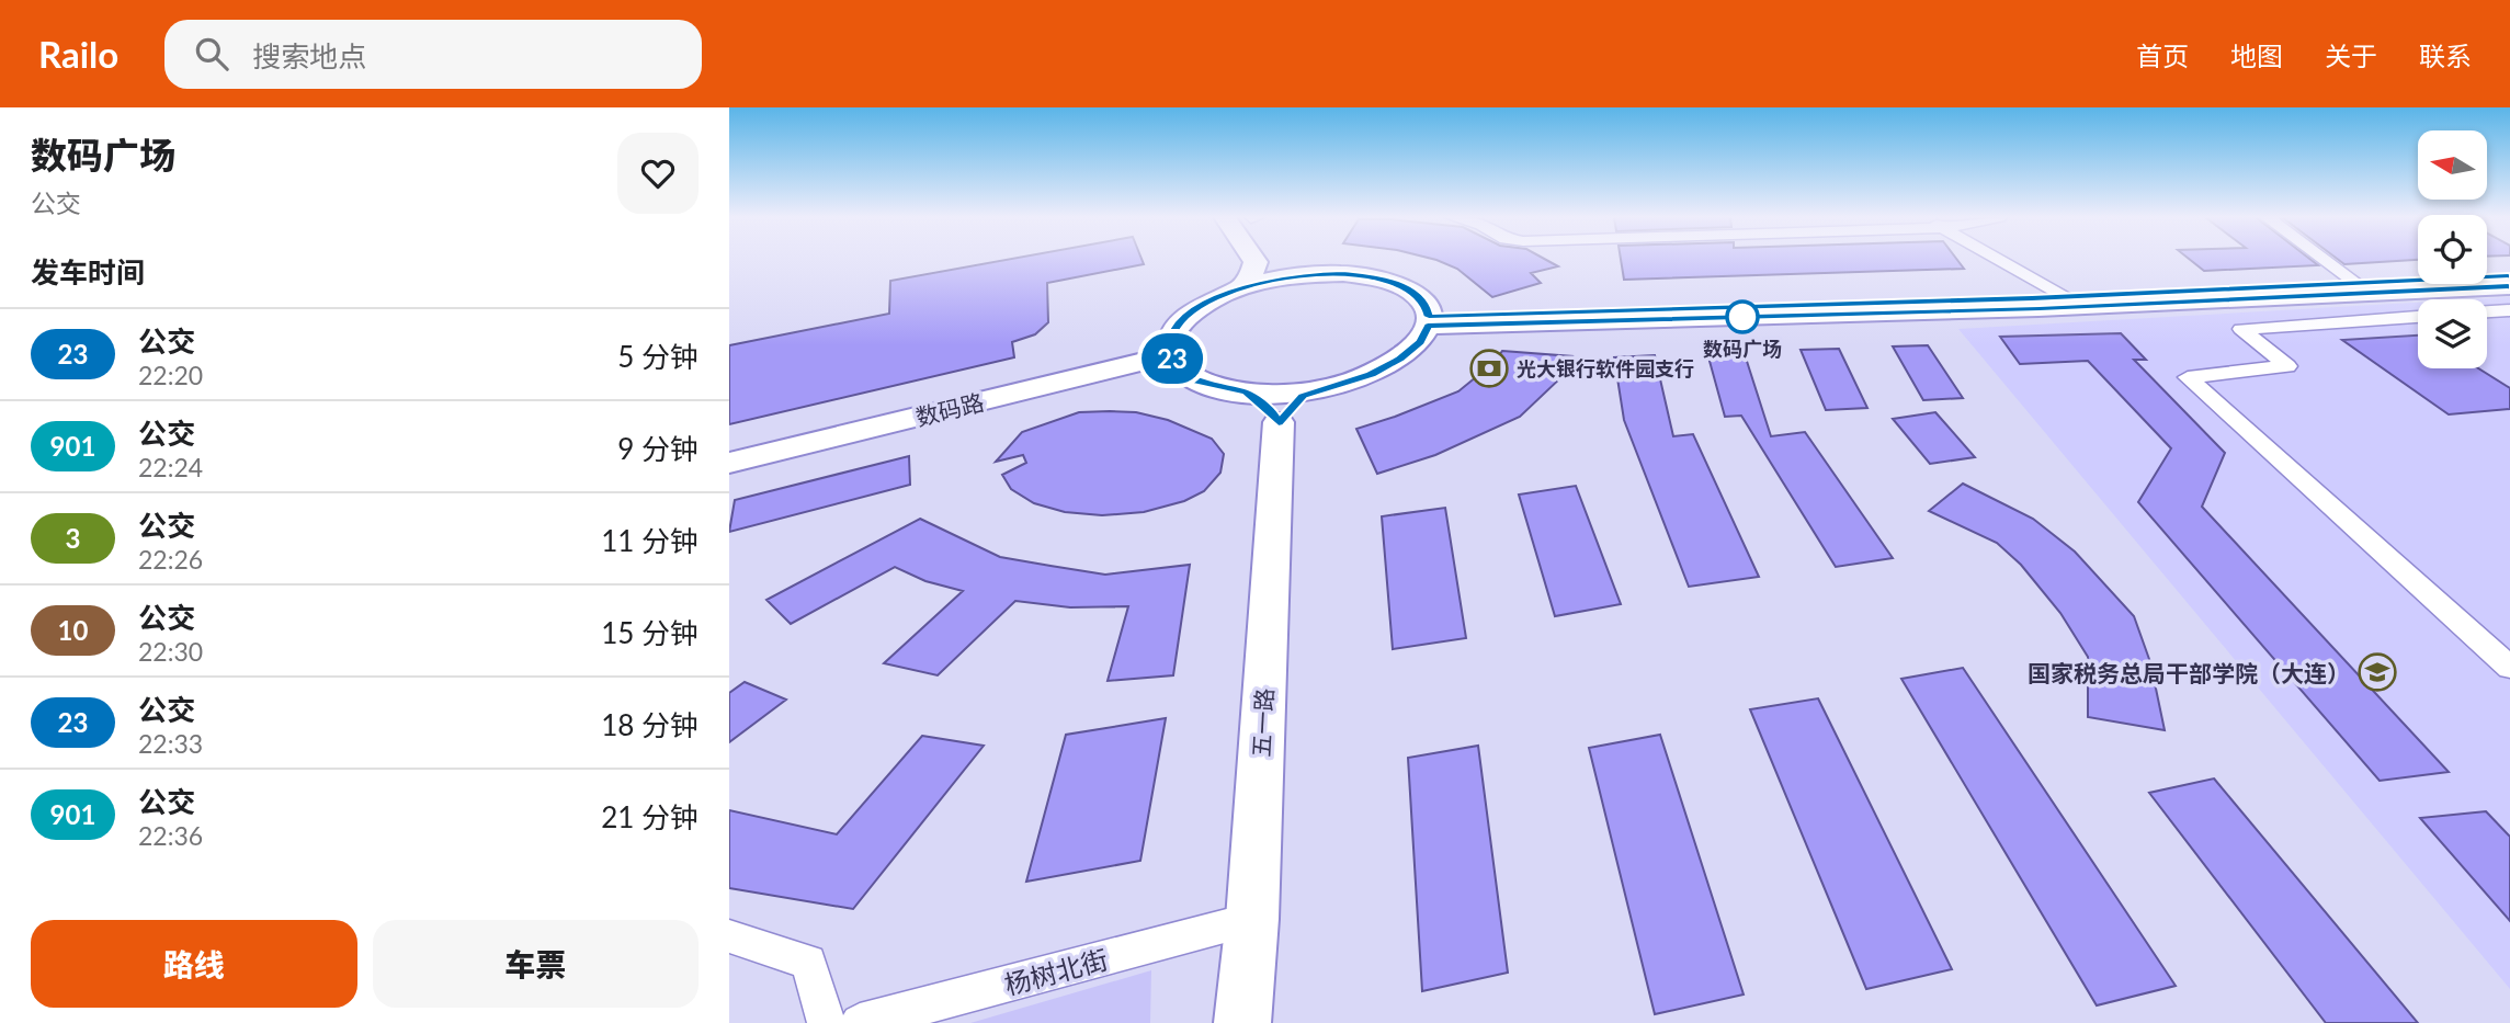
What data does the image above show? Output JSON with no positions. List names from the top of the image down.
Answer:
{
  "streets": {
    "main road": ["数码路", "五一路"],
    "street": ["杨树北街"]
  },
  "crossings": [
    ["五一路", "杨树北街"]
  ],
  "places": {
    "other": ["数码广场"],
    "bank": ["光大银行软件园支行"],
    "school or university": ["国家税务总局干部学院（大连）"]
  },
  "lines": ["bus line 23"],
  "north": "left",
  "page": {
    "header": "Railo",
    "search": "搜索地点",
    "nav": [
      "首页",
      "地图",
      "关于",
      "联系"
    ],
    "heading": [
      ["数码广场", "公交"],
      "发车时间"
    ],
    "on_map": "23",
    "list": [
      {
        "mark": "23",
        "name": "公交",
        "note": "22:20",
        "value": "5 分钟"
      },
      {
        "mark": "901",
        "name": "公交",
        "note": "22:24",
        "value": "9 分钟"
      },
      {
        "mark": "3",
        "name": "公交",
        "note": "22:26",
        "value": "11 分钟"
      },
      {
        "mark": "10",
        "name": "公交",
        "note": "22:30",
        "value": "15 分钟"
      },
      {
        "mark": "23",
        "name": "公交",
        "note": "22:33",
        "value": "18 分钟"
      },
      {
        "mark": "901",
        "name": "公交",
        "note": "22:36",
        "value": "21 分钟"
      }
    ],
    "buttons": ["路线", "车票"]
  }
}
